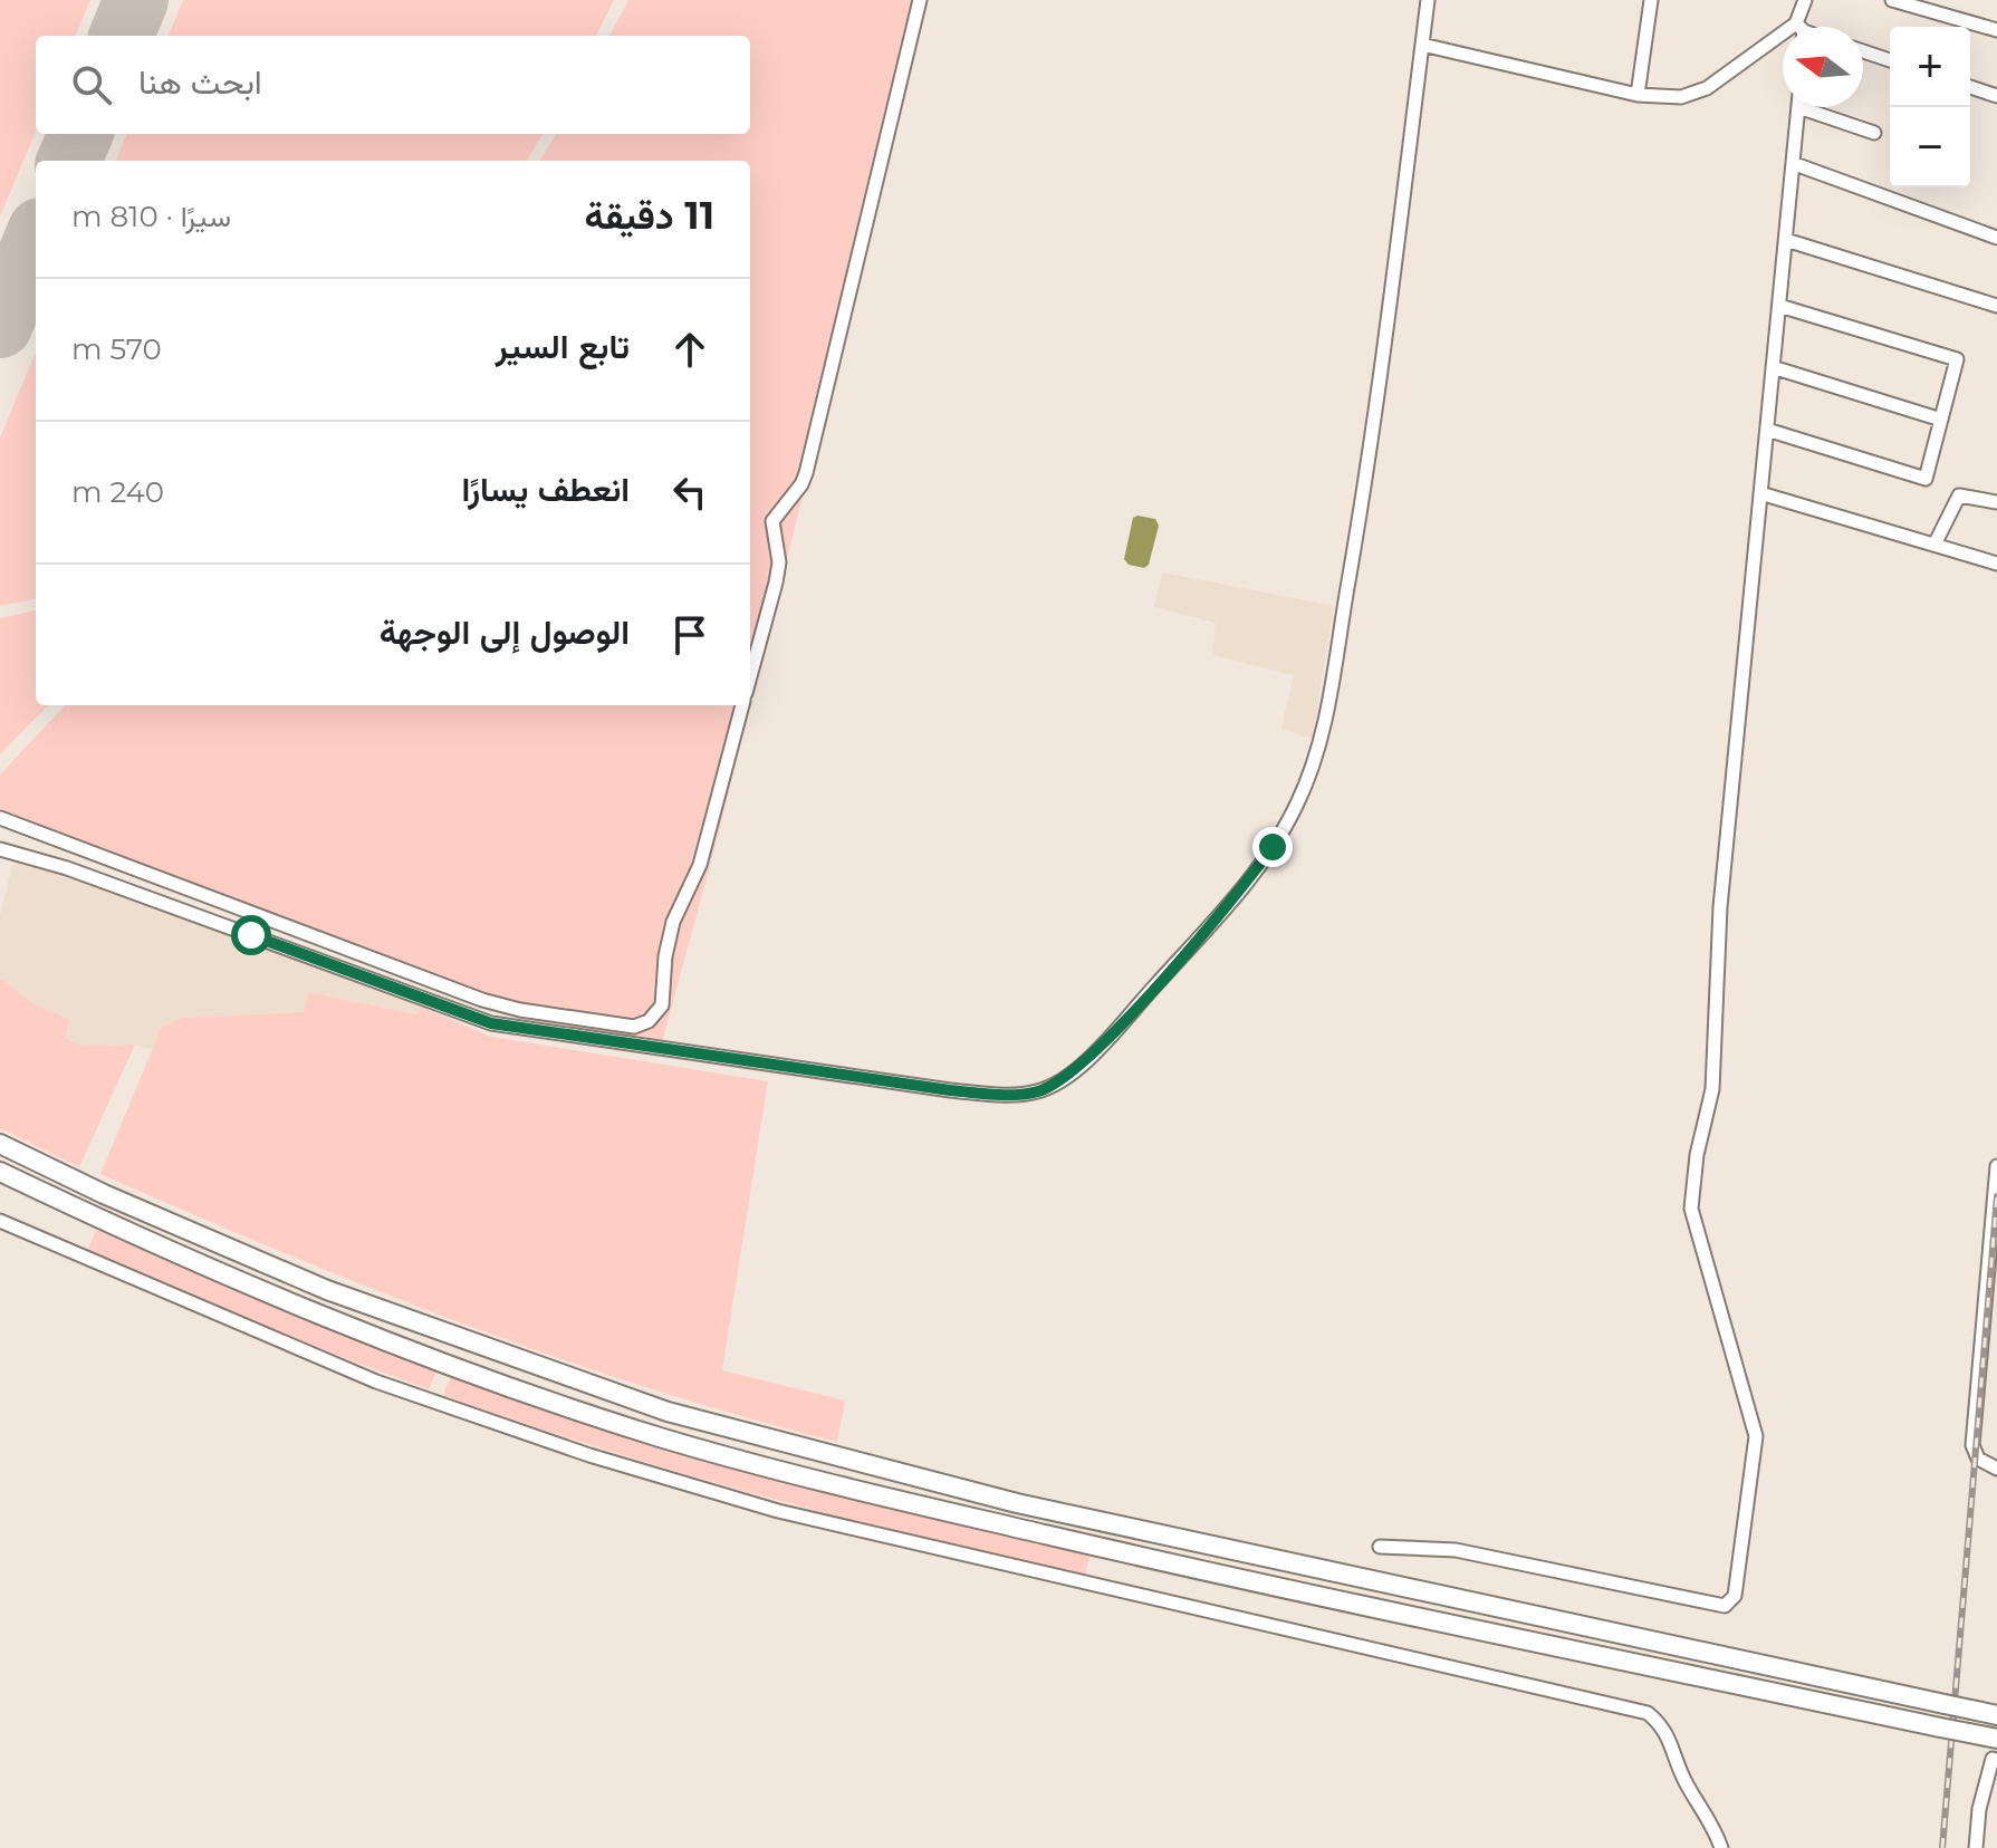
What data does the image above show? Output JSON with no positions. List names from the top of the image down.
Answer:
{
  "north": "left",
  "page": {
    "map_buttons": ["+", "−"],
    "search": "ابحث هنا",
    "heading": ["11 دقيقة", "سيرًا · 810 m"],
    "list": [
      ["تابع السير", "570 m"],
      ["انعطف يسارًا", "240 m"],
      "الوصول إلى الوجهة"
    ]
  }
}
